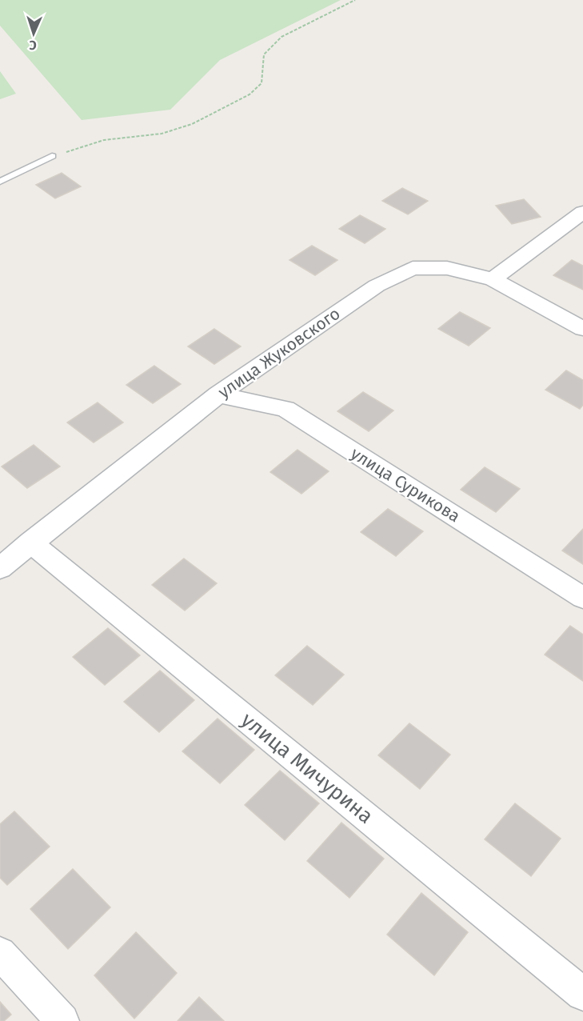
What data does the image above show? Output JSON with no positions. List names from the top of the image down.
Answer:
{
  "streets": {
    "street": ["улица Жуковского", "улица Сурикова", "улица Мичурина"]
  },
  "crossings": [
    ["улица Жуковского", "улица Сурикова"],
    ["улица Жуковского", "улица Мичурина"]
  ],
  "north": "bottom"
}
